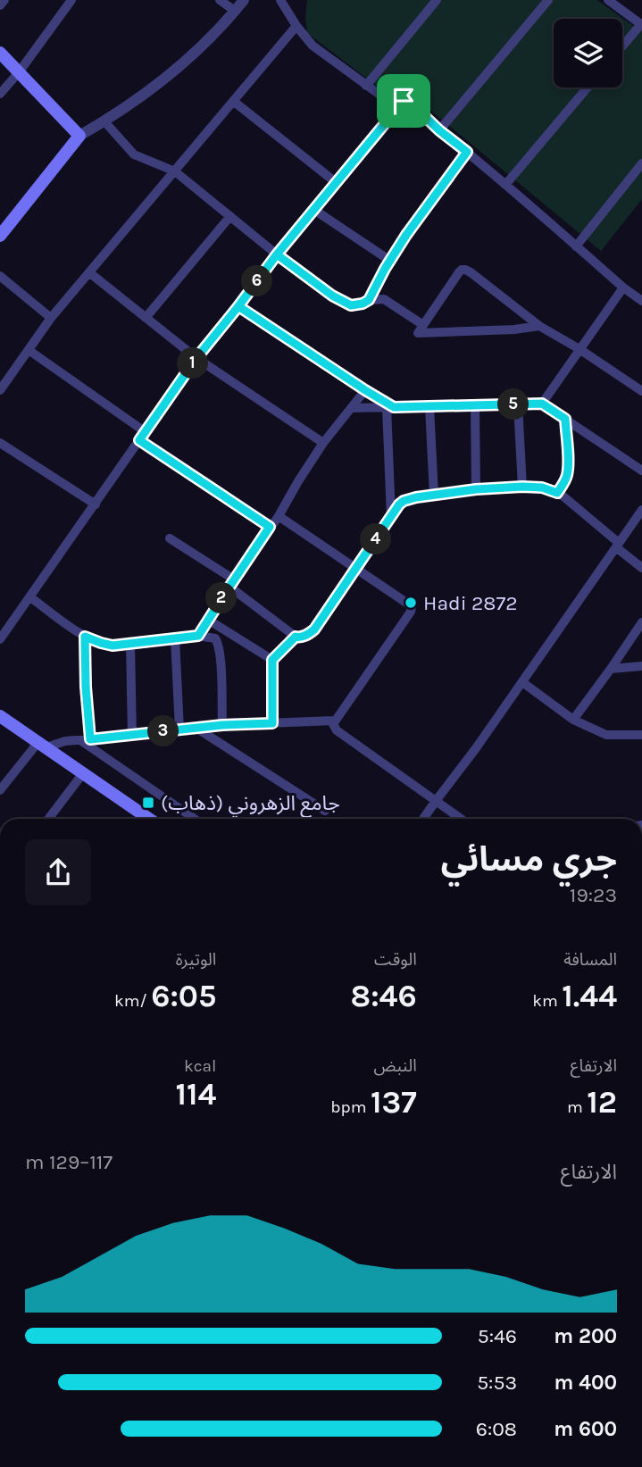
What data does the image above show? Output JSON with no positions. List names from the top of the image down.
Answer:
{
  "places": {
    "other": ["Hadi 2872"],
    "transit": ["جامع الزهروني (ذهاب)"]
  },
  "page": {
    "pins": [
      "6",
      "1",
      "5",
      "4",
      "2",
      "3"
    ],
    "heading": ["جري مسائي", "19:23"],
    "stats": [
      ["المسافة", "1.44 km"],
      ["الوقت", "8:46"],
      ["الوتيرة", "6:05 /km"],
      ["الارتفاع", "12 m"],
      ["النبض", "137 bpm"],
      ["kcal", "114"]
    ],
    "chart": ["الارتفاع", "117–129 m"],
    "list": [
      {
        "name": "200 m",
        "note": "5:46"
      },
      {
        "name": "400 m",
        "note": "5:53"
      },
      {
        "name": "600 m",
        "note": "6:08"
      }
    ]
  }
}
